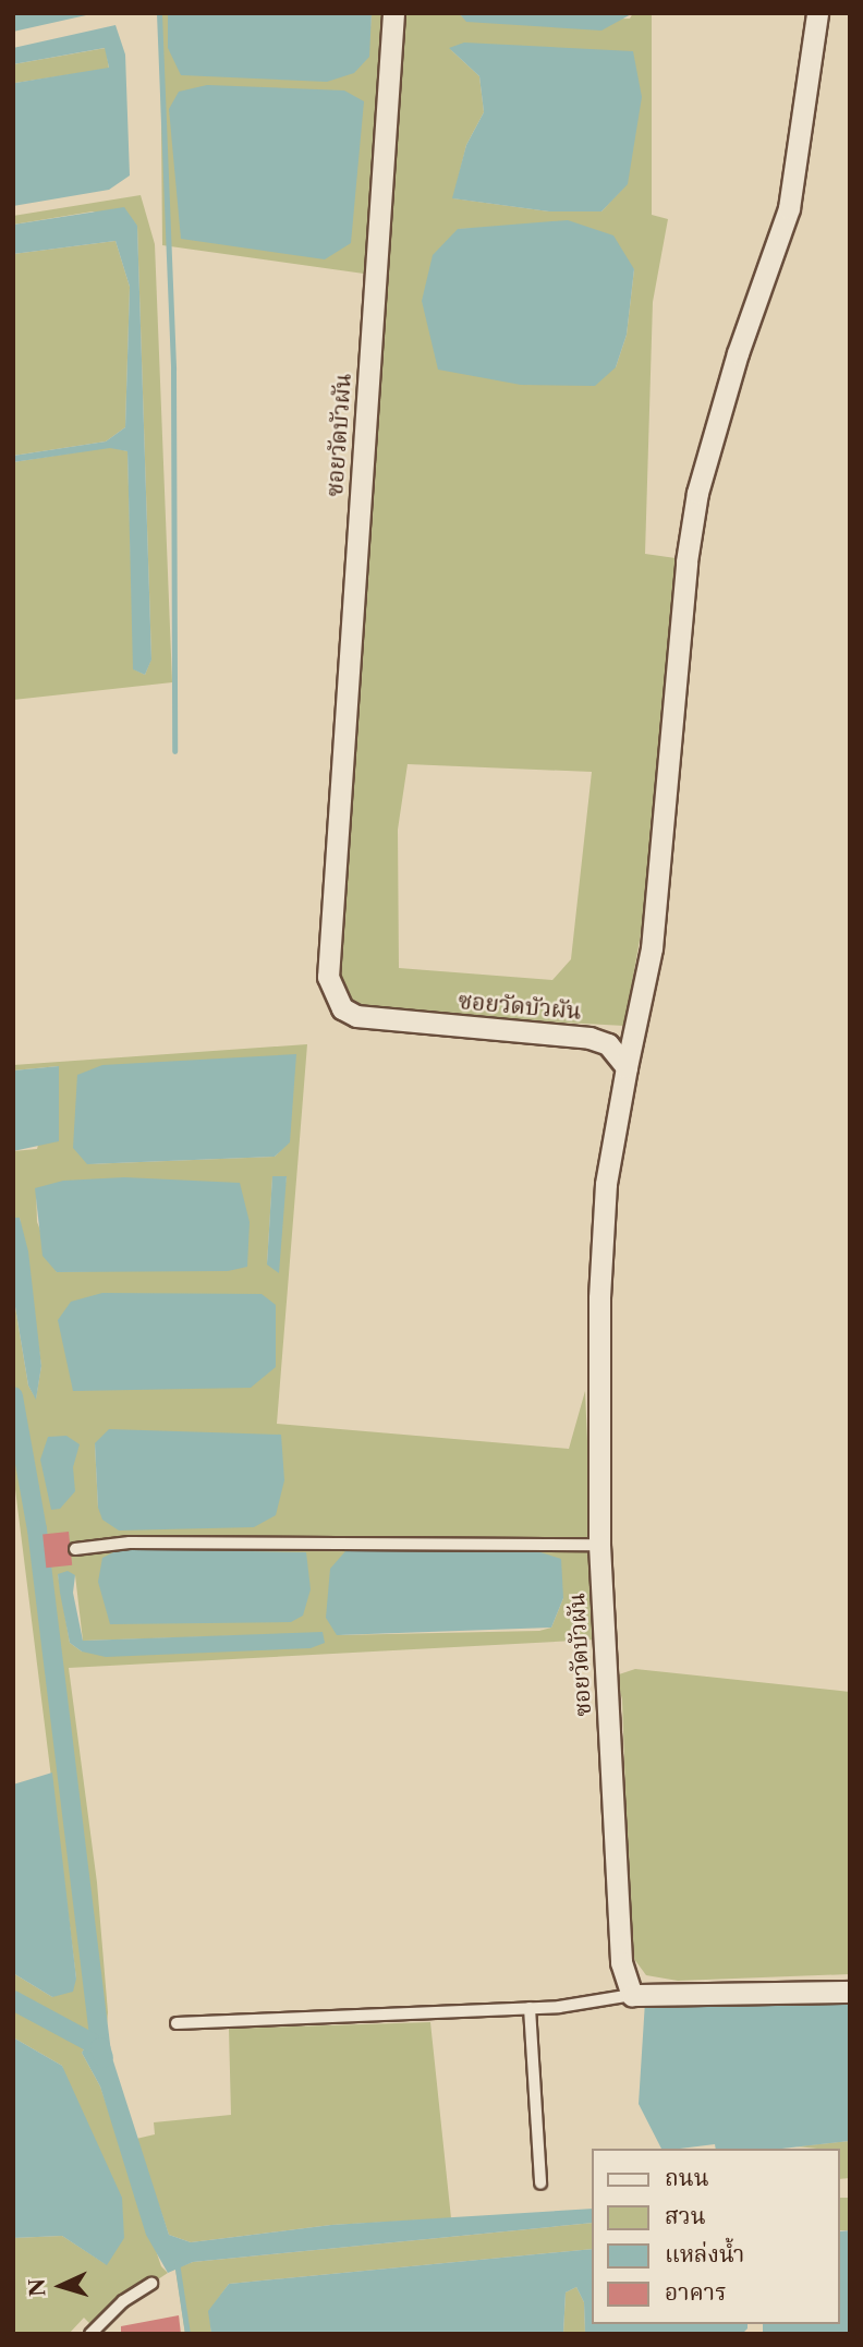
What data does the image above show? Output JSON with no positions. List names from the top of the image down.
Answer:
{
  "streets": {
    "street": ["ซอยวัดบัวผัน"]
  },
  "legend": [
    "ถนน",
    "สวน",
    "แหล่งน้ำ",
    "อาคาร"
  ],
  "north": "left"
}
